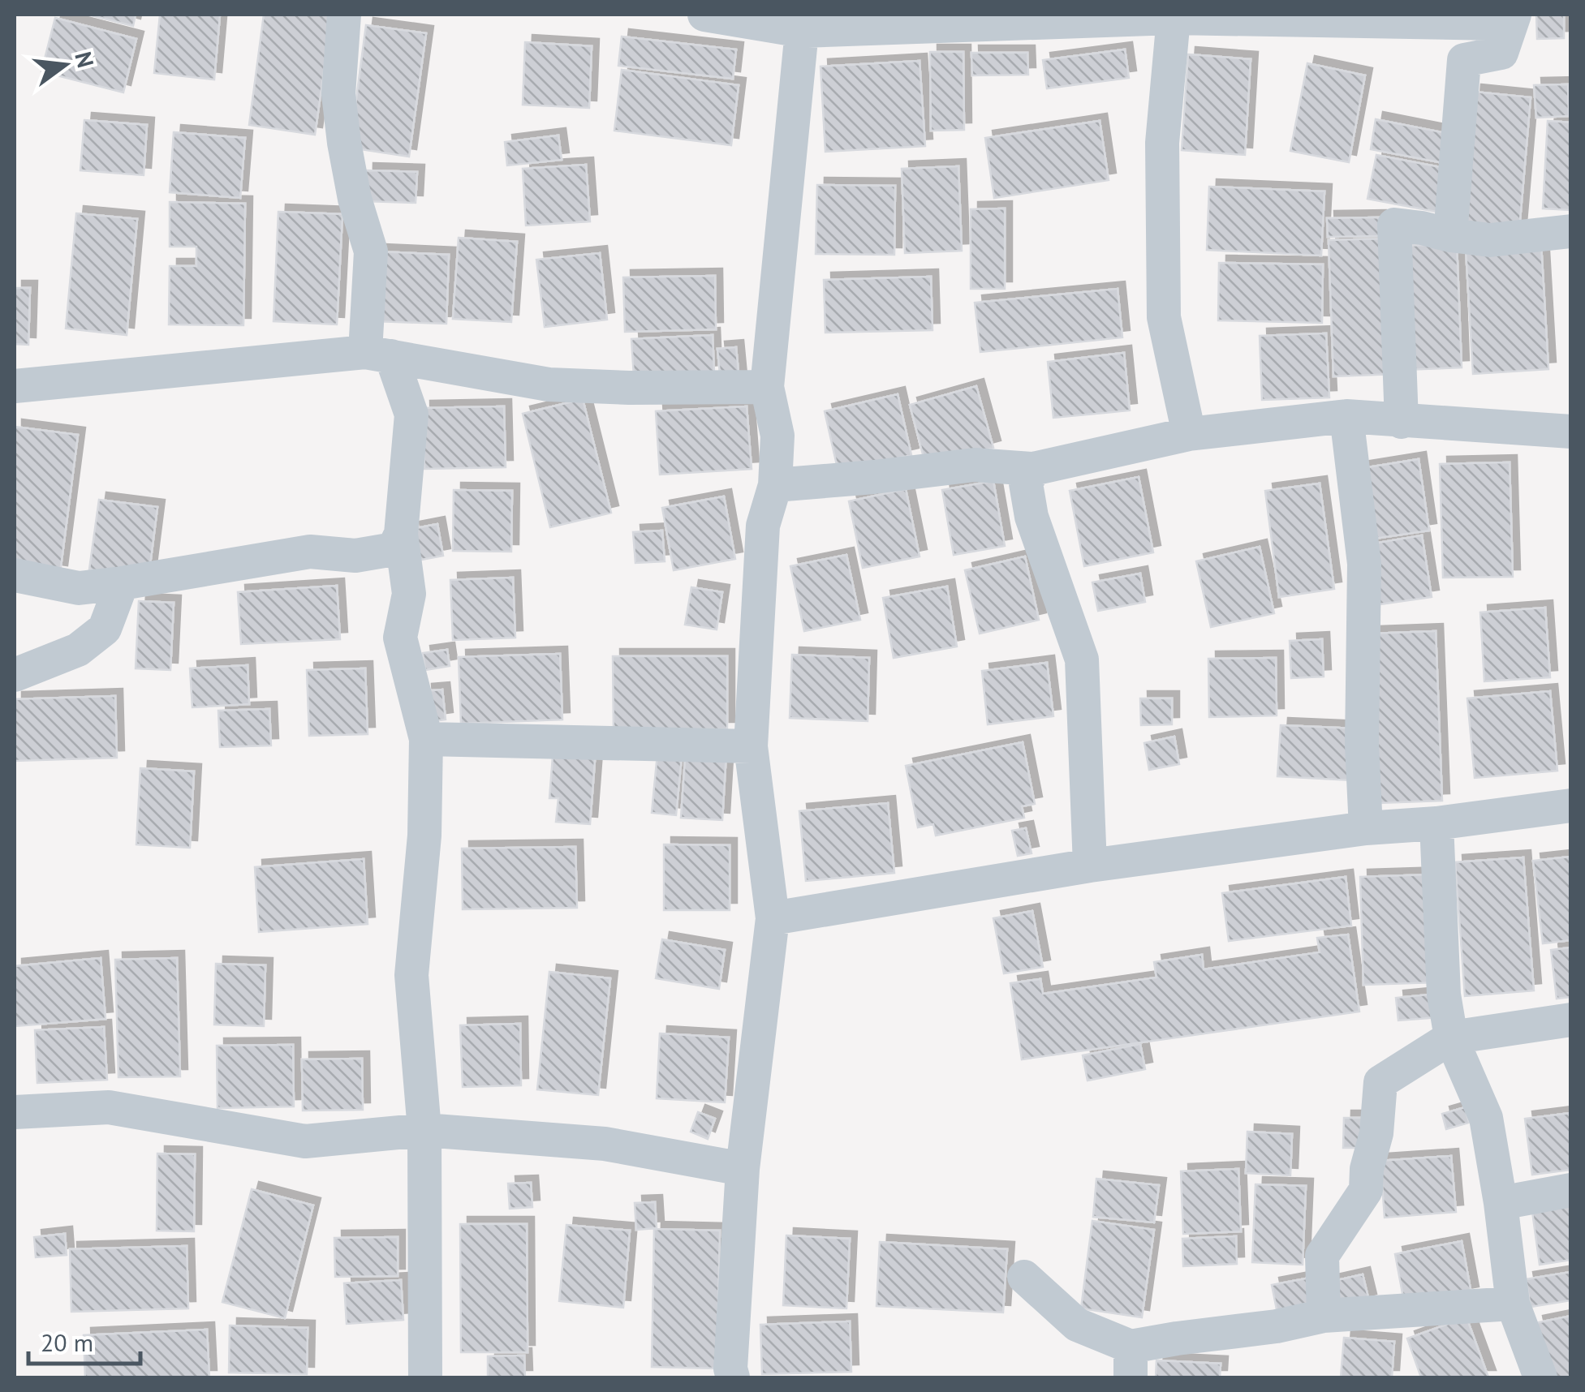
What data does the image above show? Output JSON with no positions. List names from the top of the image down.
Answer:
{
  "scale_bar": "20 m",
  "north": "right"
}
